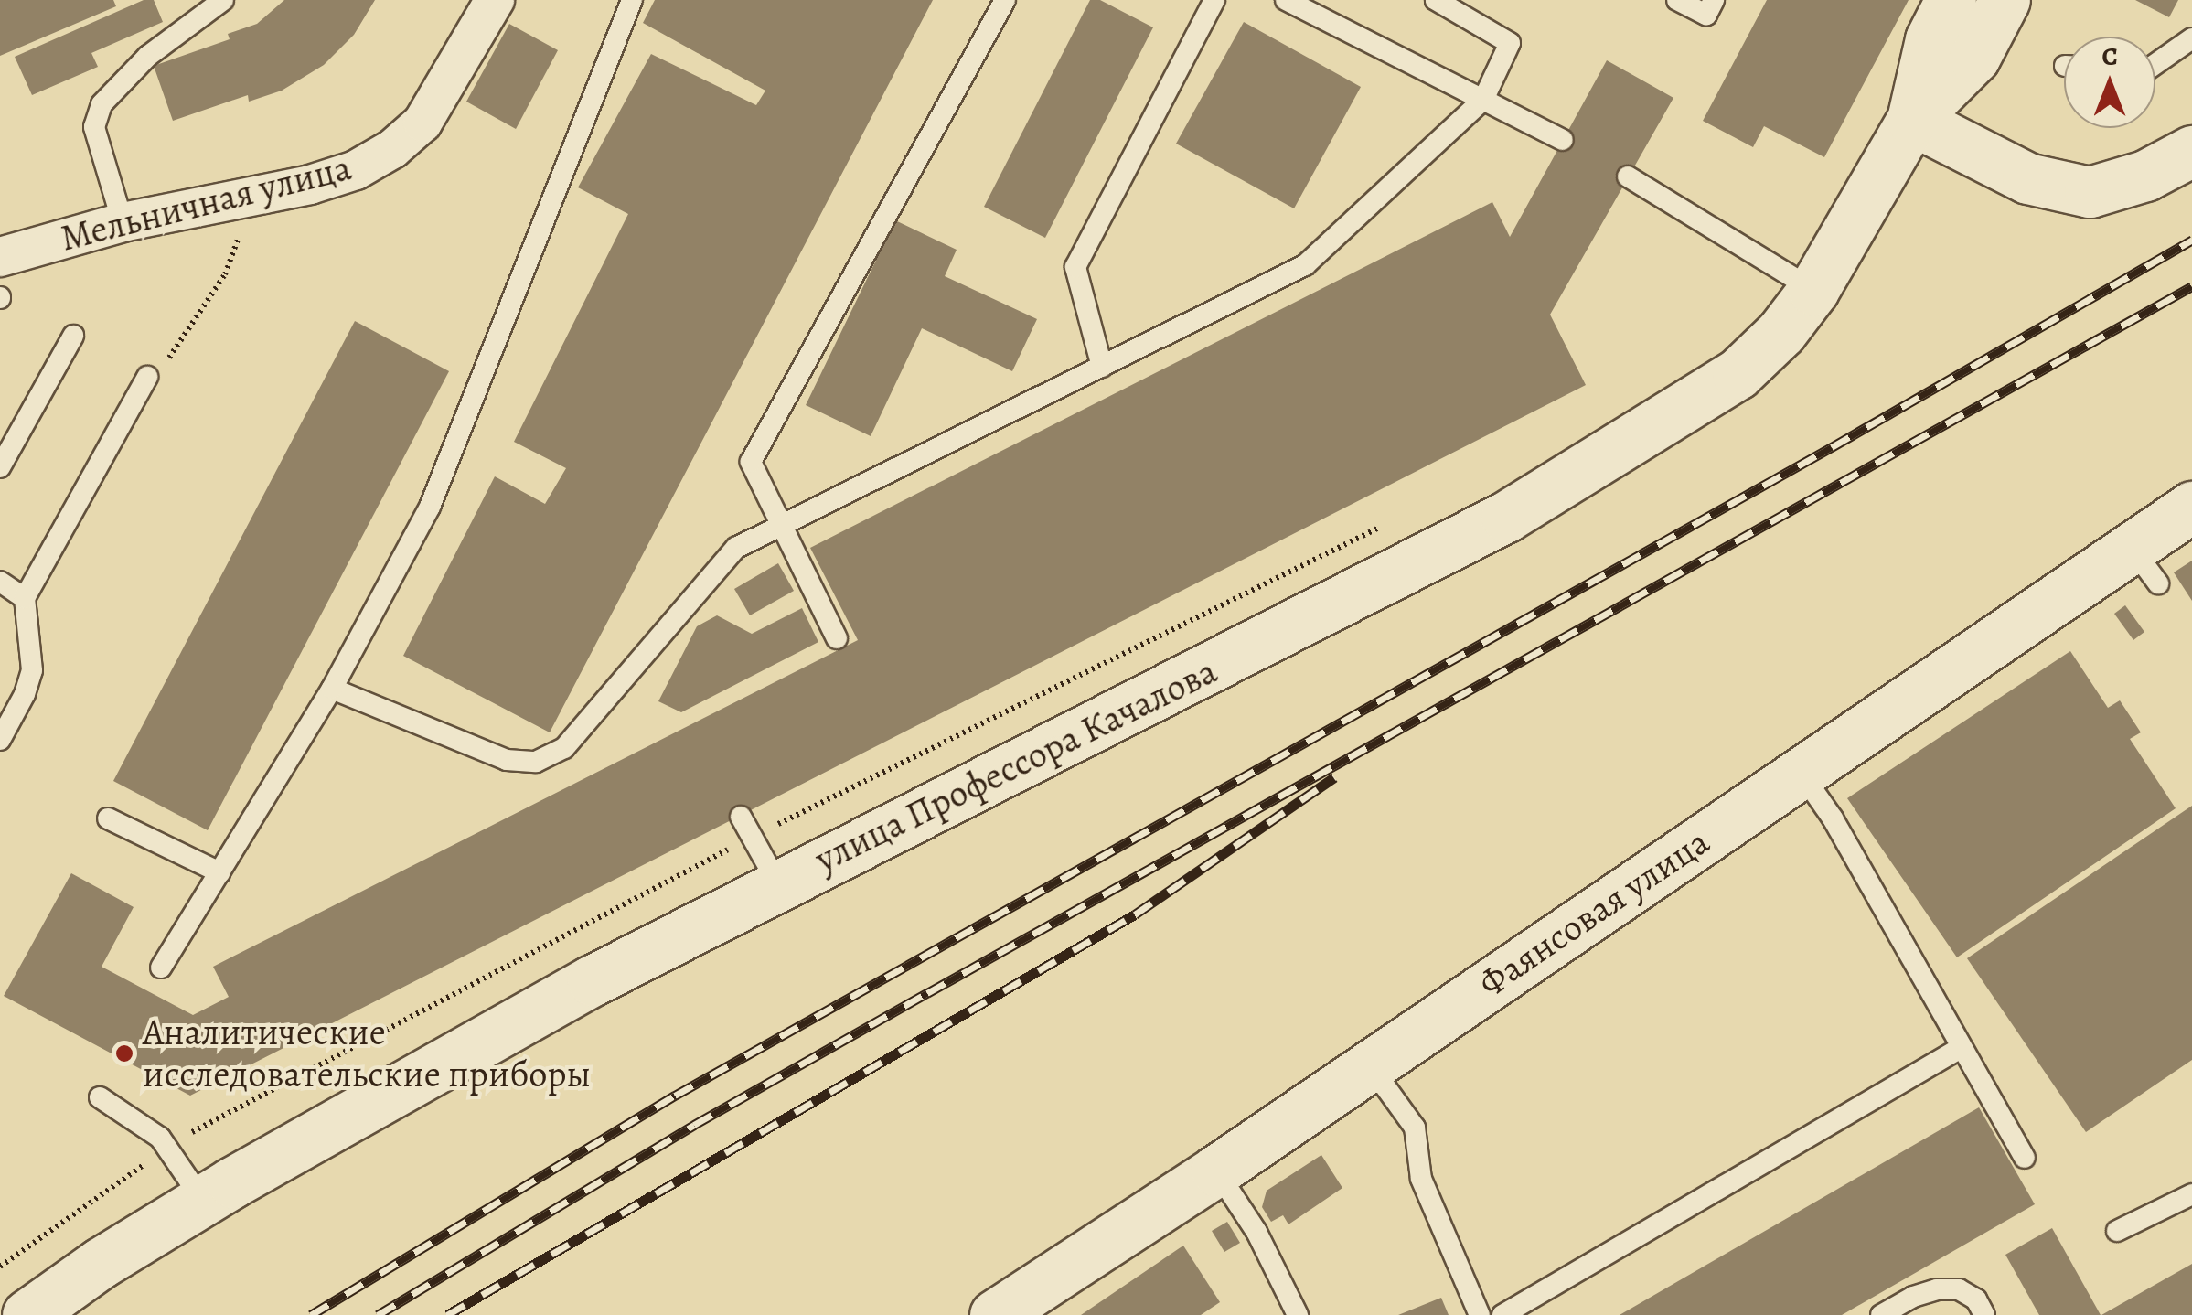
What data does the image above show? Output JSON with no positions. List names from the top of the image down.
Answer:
{
  "streets": {
    "street": ["Мельничная улица", "улица Профессора Качалова", "Фаянсовая улица"]
  },
  "places": ["Аналитические исследовательские приборы"],
  "north": "top"
}
